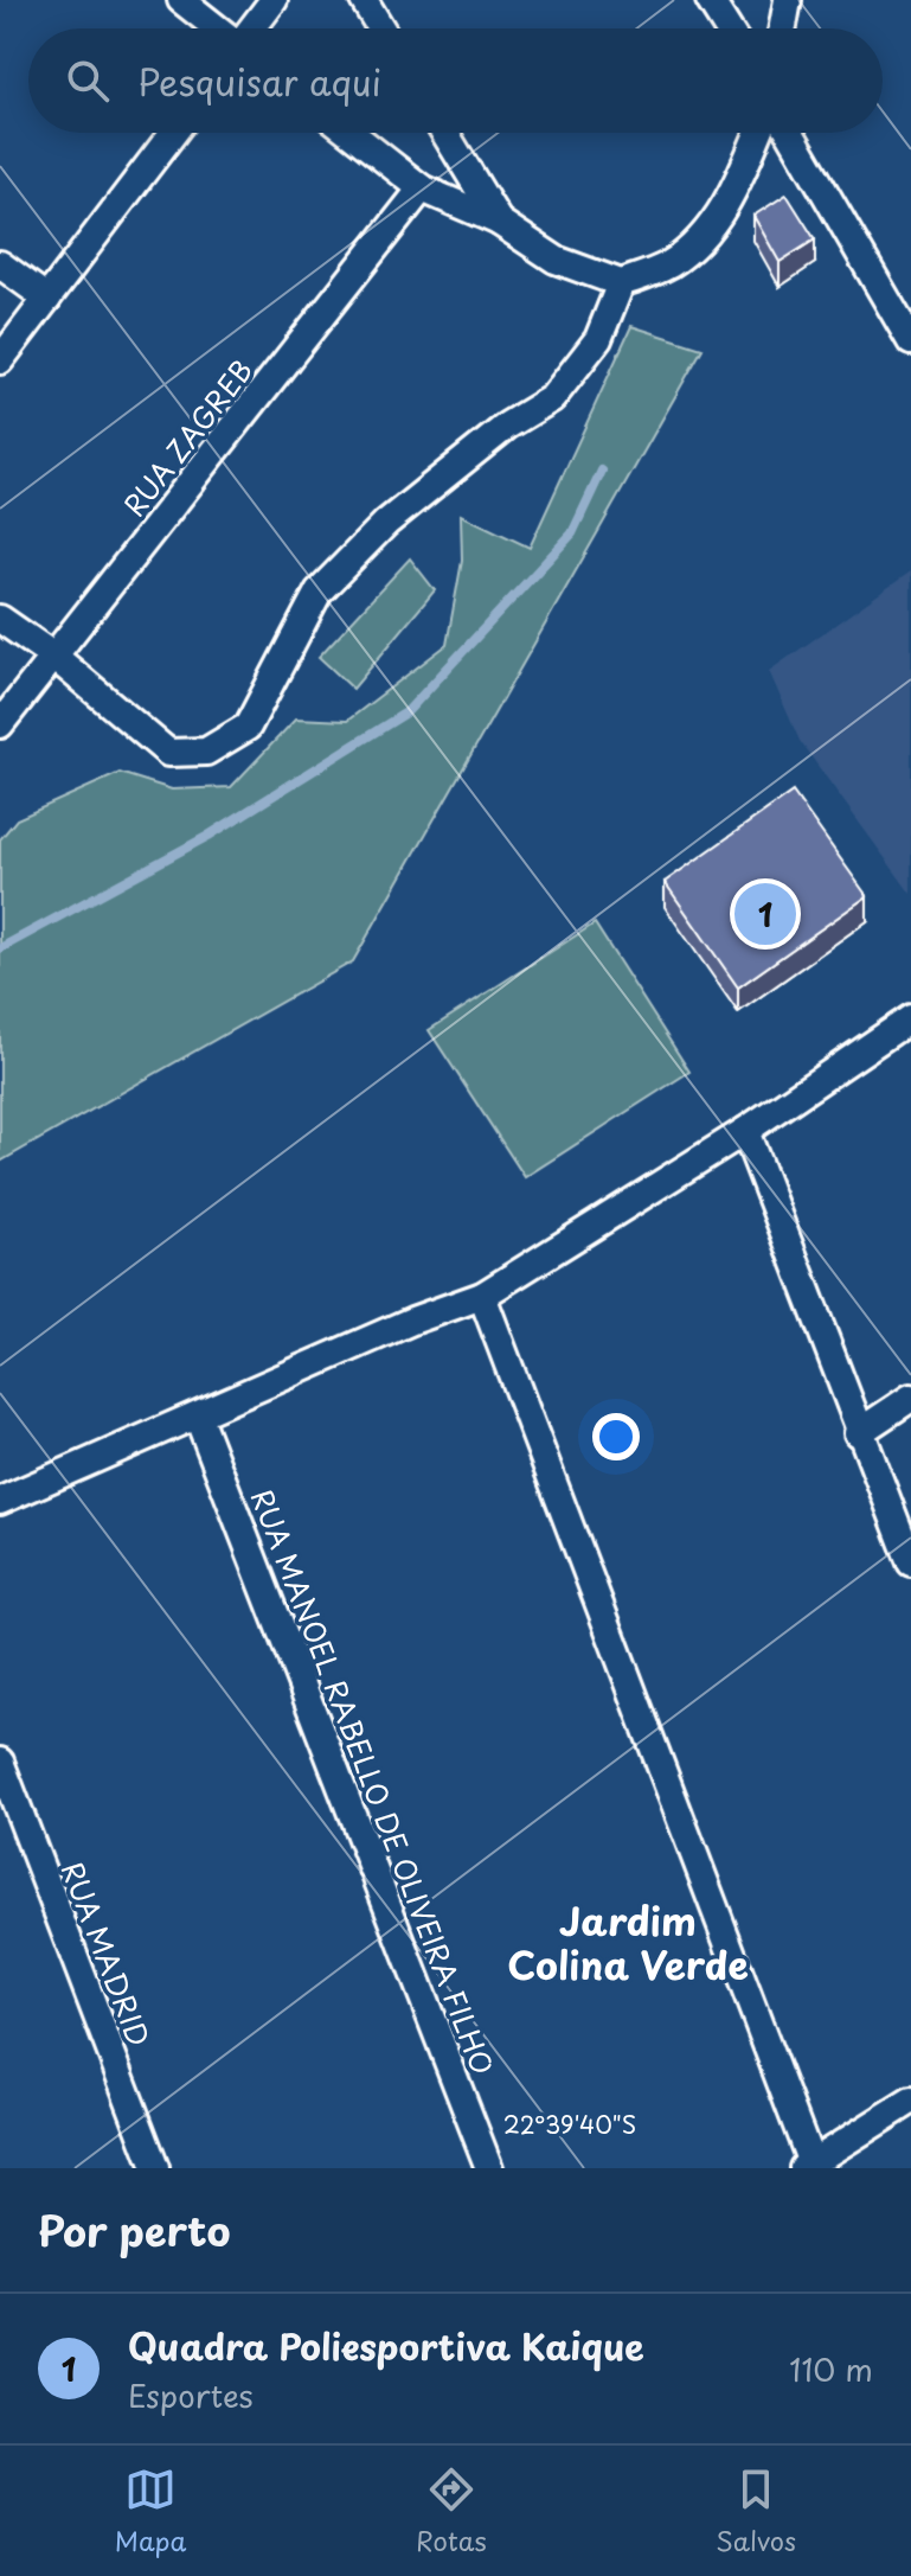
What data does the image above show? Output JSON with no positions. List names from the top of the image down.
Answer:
{
  "streets": {
    "street": ["RUA ZAGREB", "RUA MANOEL RABELLO DE OLIVEIRA FILHO", "RUA MADRID"]
  },
  "districts": ["Jardim Colina Verde"],
  "page": {
    "search": "Pesquisar aqui",
    "pins": "1",
    "heading": "Por perto",
    "list": [
      {
        "mark": "1",
        "name": "Quadra Poliesportiva Kaique",
        "note": "Esportes",
        "value": "110 m"
      }
    ],
    "nav": ["Mapa", "Rotas", "Salvos"]
  },
  "coordinates": ["22°39'40\"S"]
}
